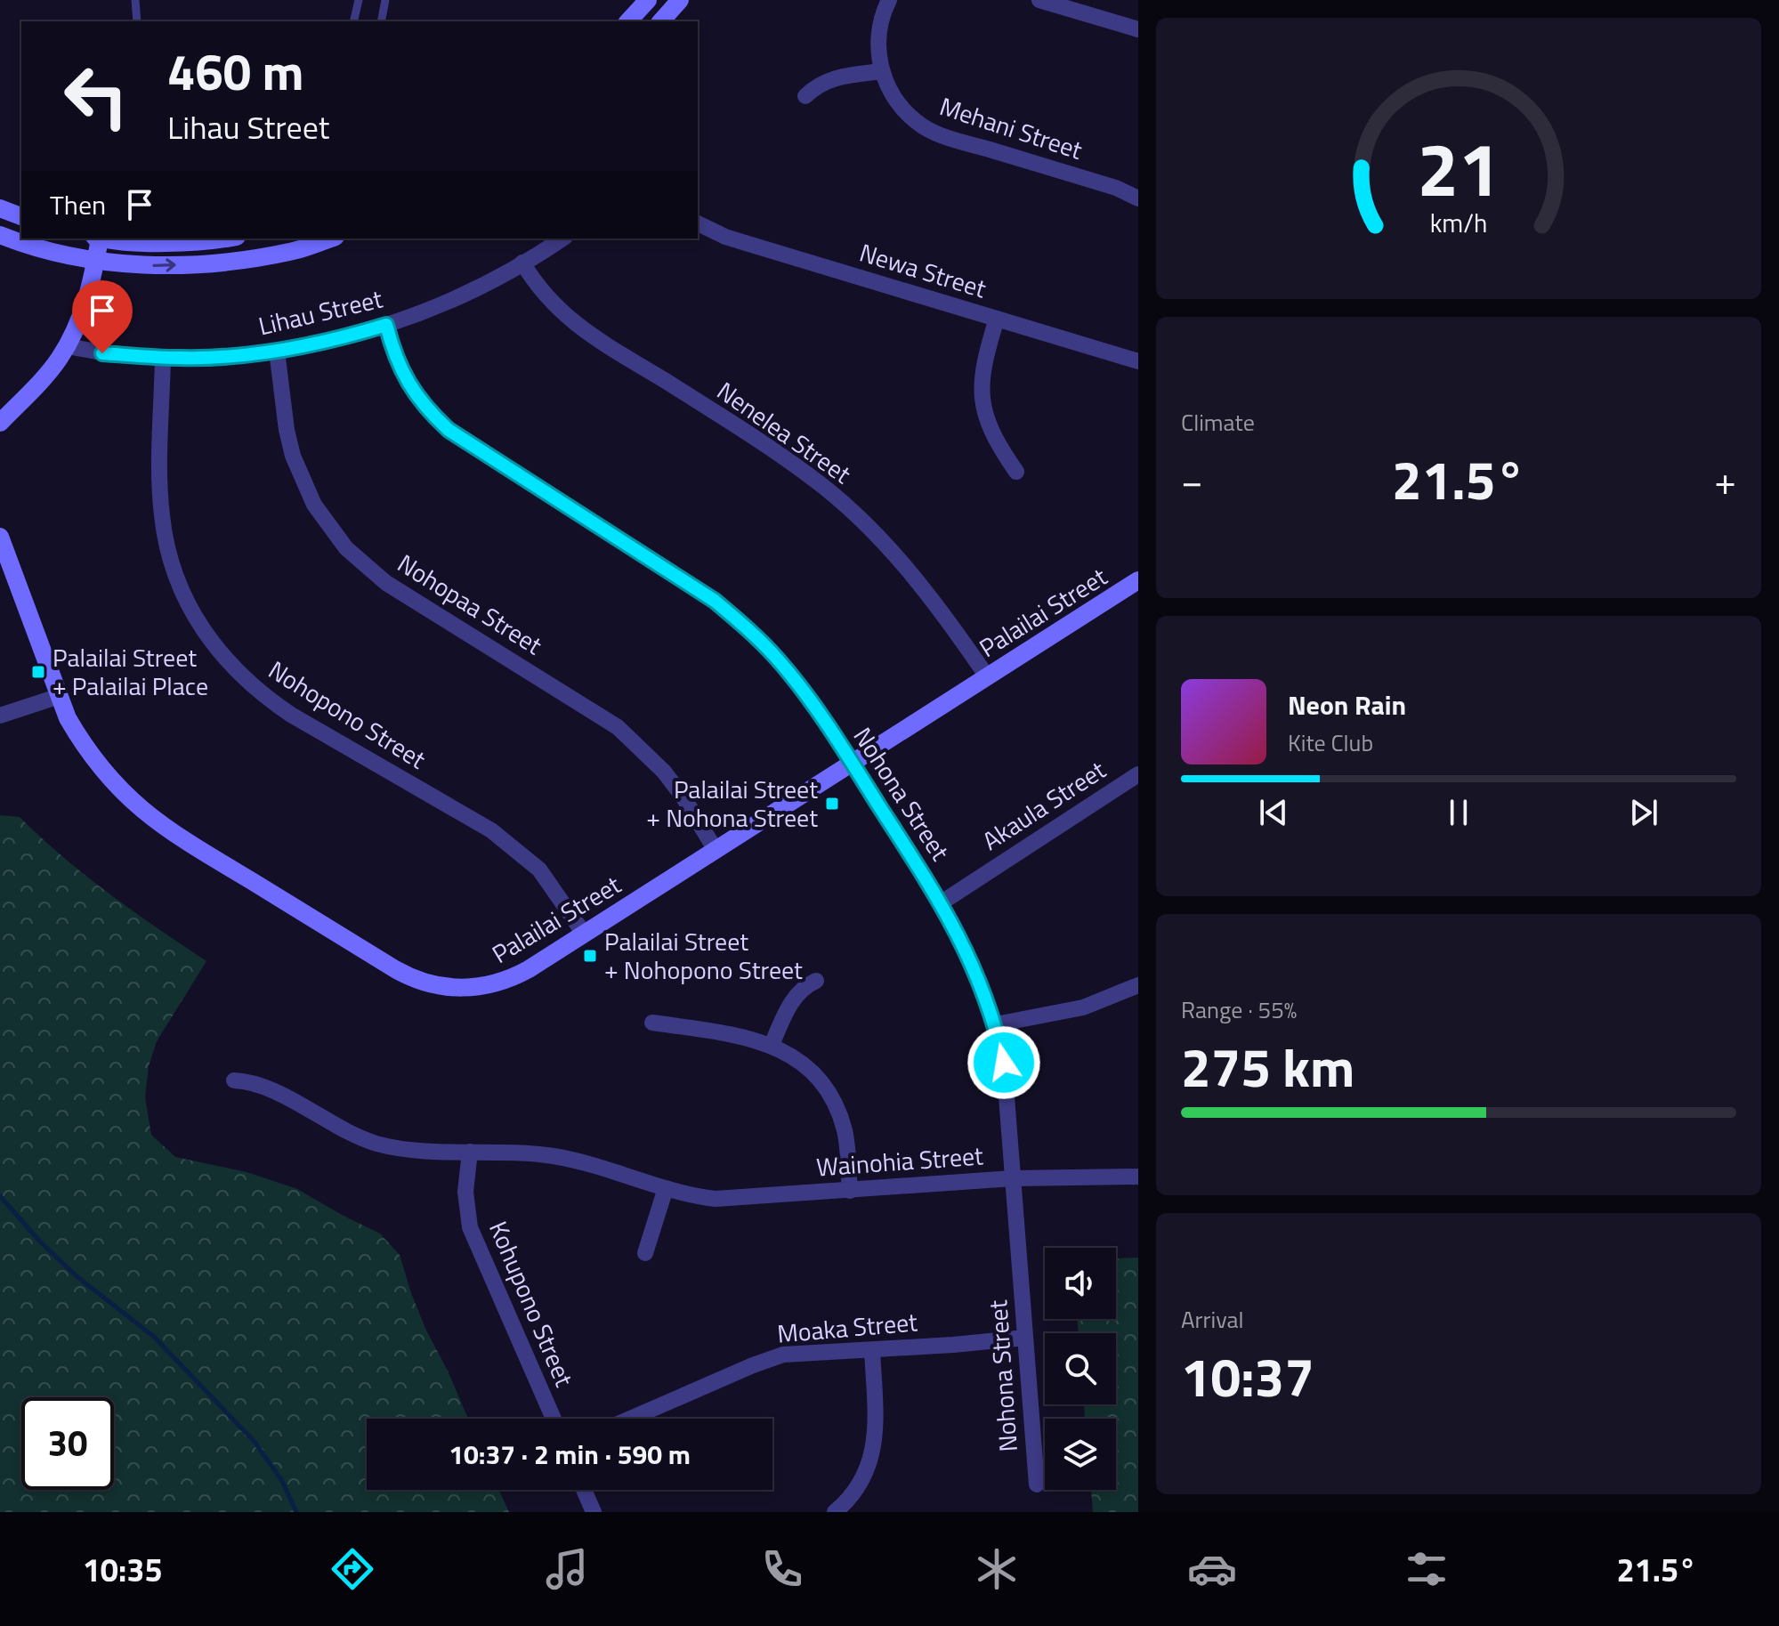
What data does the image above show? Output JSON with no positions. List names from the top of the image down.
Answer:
{
  "streets": {
    "street": [
      "Mehani Street",
      "Newa Street",
      "Lihau Street",
      "Nenelea Street",
      "Nohopaa Street",
      "Palailai Street",
      "Nohopono Street",
      "Nohona Street",
      "Akaula Street",
      "Wainohia Street",
      "Kohupono Street",
      "Moaka Street"
    ]
  },
  "crossings": [
    ["Lihau Street", "Nenelea Street"],
    ["Lihau Street", "Nohopaa Street"],
    ["Lihau Street", "Nohopono Street"],
    ["Lihau Street", "Nohona Street"],
    ["Nenelea Street", "Palailai Street"],
    ["Nohopaa Street", "Palailai Street"],
    ["Palailai Street", "Nohopono Street"],
    ["Palailai Street", "Nohona Street"],
    ["Nohona Street", "Akaula Street"],
    ["Nohona Street", "Wainohia Street"],
    ["Nohona Street", "Moaka Street"],
    ["Wainohia Street", "Kohupono Street"]
  ],
  "places": {
    "transit": ["Palailai Street + Palailai Place", "Palailai Street + Nohona Street", "Palailai Street + Nohopono Street"]
  },
  "page": {
    "turn": ["460 m", "Lihau Street"],
    "then": "Then",
    "tile": [
      "Climate",
      ["Range · 55%", "275 km"],
      ["Arrival", "10:37"]
    ],
    "heat": ["−", "21.5°", "+"],
    "song": ["Neon Rain", "Kite Club"],
    "limit": "30",
    "trip": "10:37 · 2 min · 590 m",
    "tabs": ["10:35", "21.5°"],
    "gauge": ["21", "km/h"]
  }
}
